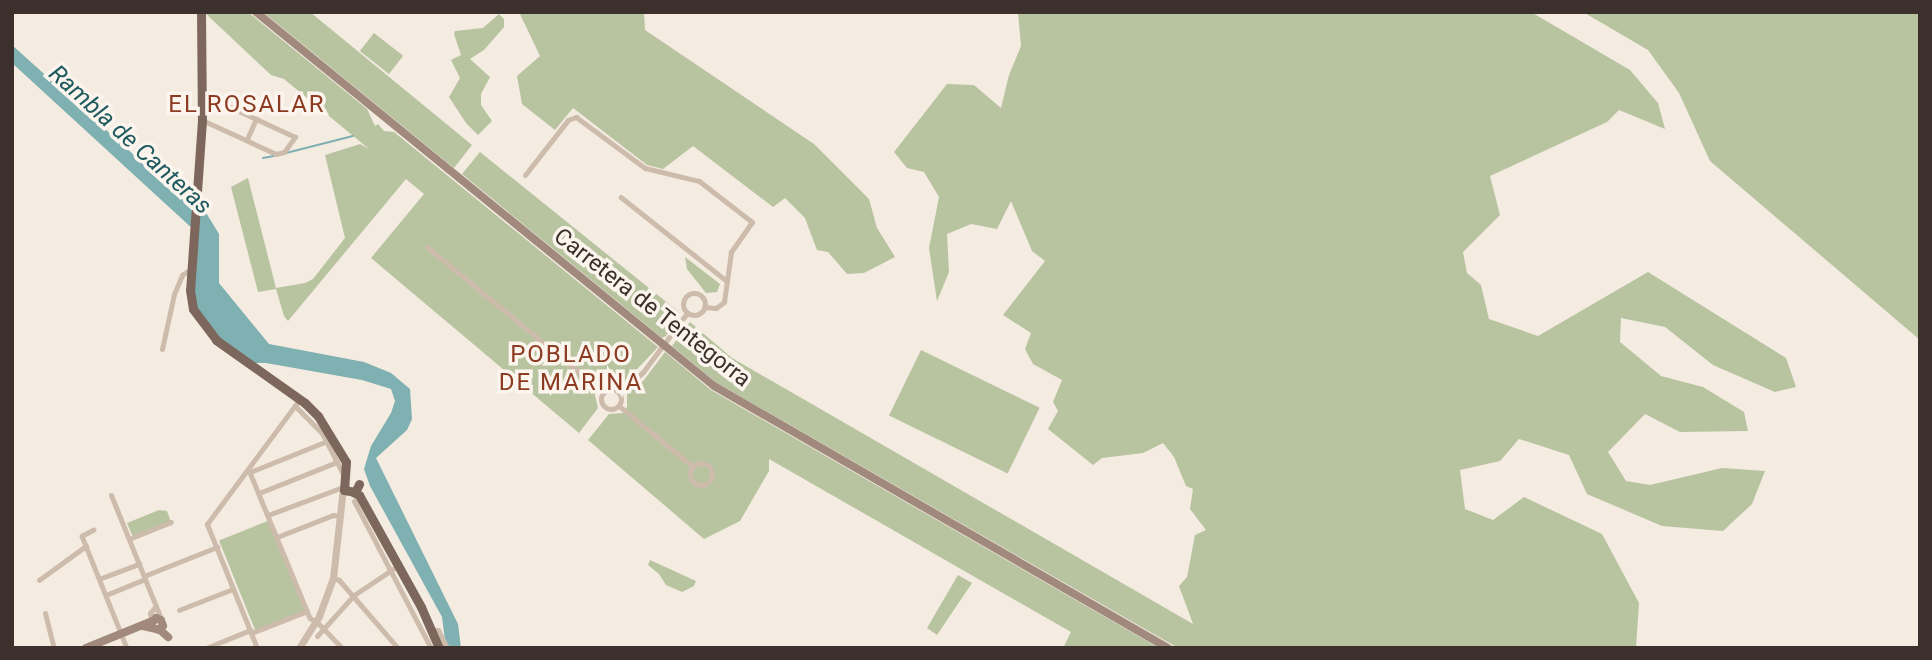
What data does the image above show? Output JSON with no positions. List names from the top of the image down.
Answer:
{
  "streets": {
    "main road": ["Carretera de Tentegorra"]
  },
  "districts": ["EL ROSALAR", "POBLADO DE MARINA"],
  "water": ["Rambla de Canteras"]
}
